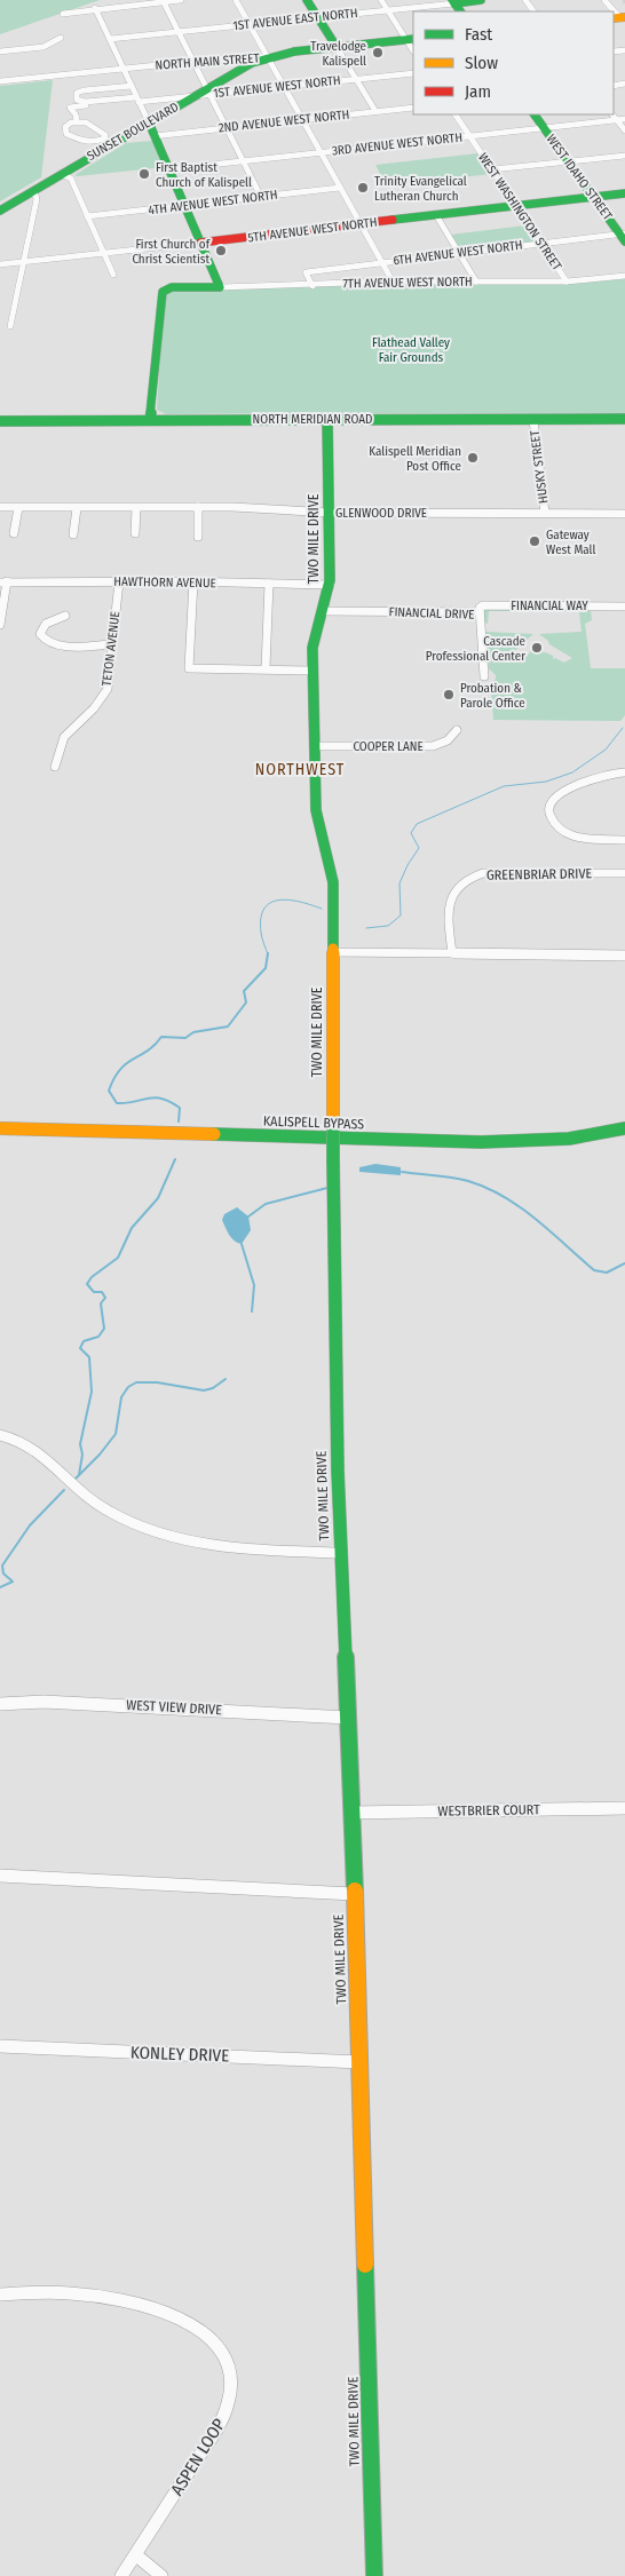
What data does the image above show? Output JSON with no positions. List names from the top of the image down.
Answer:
{
  "streets": {
    "main road": [
      "1ST AVENUE EAST NORTH",
      "NORTH MAIN STREET",
      "SUNSET BOULEVARD",
      "WEST IDAHO STREET",
      "5TH AVENUE WEST NORTH",
      "7TH AVENUE WEST NORTH",
      "NORTH MERIDIAN ROAD",
      "TWO MILE DRIVE",
      "KALISPELL BYPASS"
    ],
    "street": [
      "1ST AVENUE WEST NORTH",
      "2ND AVENUE WEST NORTH",
      "3RD AVENUE WEST NORTH",
      "4TH AVENUE WEST NORTH",
      "WEST WASHINGTON STREET",
      "6TH AVENUE WEST NORTH",
      "HUSKY STREET",
      "GLENWOOD DRIVE",
      "HAWTHORN AVENUE",
      "FINANCIAL WAY",
      "FINANCIAL DRIVE",
      "TETON AVENUE",
      "COOPER LANE",
      "GREENBRIAR DRIVE",
      "WEST VIEW DRIVE",
      "WESTBRIER COURT",
      "KONLEY DRIVE",
      "ASPEN LOOP"
    ]
  },
  "crossings": [
    ["NORTH MAIN STREET", "SUNSET BOULEVARD"],
    ["1ST AVENUE WEST NORTH", "SUNSET BOULEVARD"],
    ["3RD AVENUE WEST NORTH", "WEST IDAHO STREET"],
    ["3RD AVENUE WEST NORTH", "WEST WASHINGTON STREET"],
    ["WEST IDAHO STREET", "5TH AVENUE WEST NORTH"],
    ["WEST IDAHO STREET", "6TH AVENUE WEST NORTH"],
    ["WEST WASHINGTON STREET", "5TH AVENUE WEST NORTH"],
    ["WEST WASHINGTON STREET", "6TH AVENUE WEST NORTH"],
    ["WEST WASHINGTON STREET", "7TH AVENUE WEST NORTH"],
    ["6TH AVENUE WEST NORTH", "7TH AVENUE WEST NORTH"],
    ["7TH AVENUE WEST NORTH", "NORTH MERIDIAN ROAD"],
    ["NORTH MERIDIAN ROAD", "HUSKY STREET"],
    ["NORTH MERIDIAN ROAD", "TWO MILE DRIVE"],
    ["HUSKY STREET", "GLENWOOD DRIVE"],
    ["GLENWOOD DRIVE", "TWO MILE DRIVE"],
    ["TWO MILE DRIVE", "HAWTHORN AVENUE"],
    ["TWO MILE DRIVE", "FINANCIAL DRIVE"],
    ["TWO MILE DRIVE", "COOPER LANE"],
    ["TWO MILE DRIVE", "WEST VIEW DRIVE"],
    ["TWO MILE DRIVE", "WESTBRIER COURT"],
    ["TWO MILE DRIVE", "KONLEY DRIVE"],
    ["HAWTHORN AVENUE", "TETON AVENUE"],
    ["FINANCIAL WAY", "FINANCIAL DRIVE"]
  ],
  "districts": ["NORTHWEST"],
  "parks": ["Flathead Valley Fair Grounds"],
  "places": [
    "Travelodge Kalispell",
    "First Baptist Church of Kalispell",
    "Trinity Evangelical Lutheran Church",
    "First Church of Christ Scientist",
    "Kalispell Meridian Post Office",
    "Gateway West Mall",
    "Cascade Professional Center",
    "Probation & Parole Office"
  ],
  "legend": ["Fast", "Slow", "Jam"]
}
